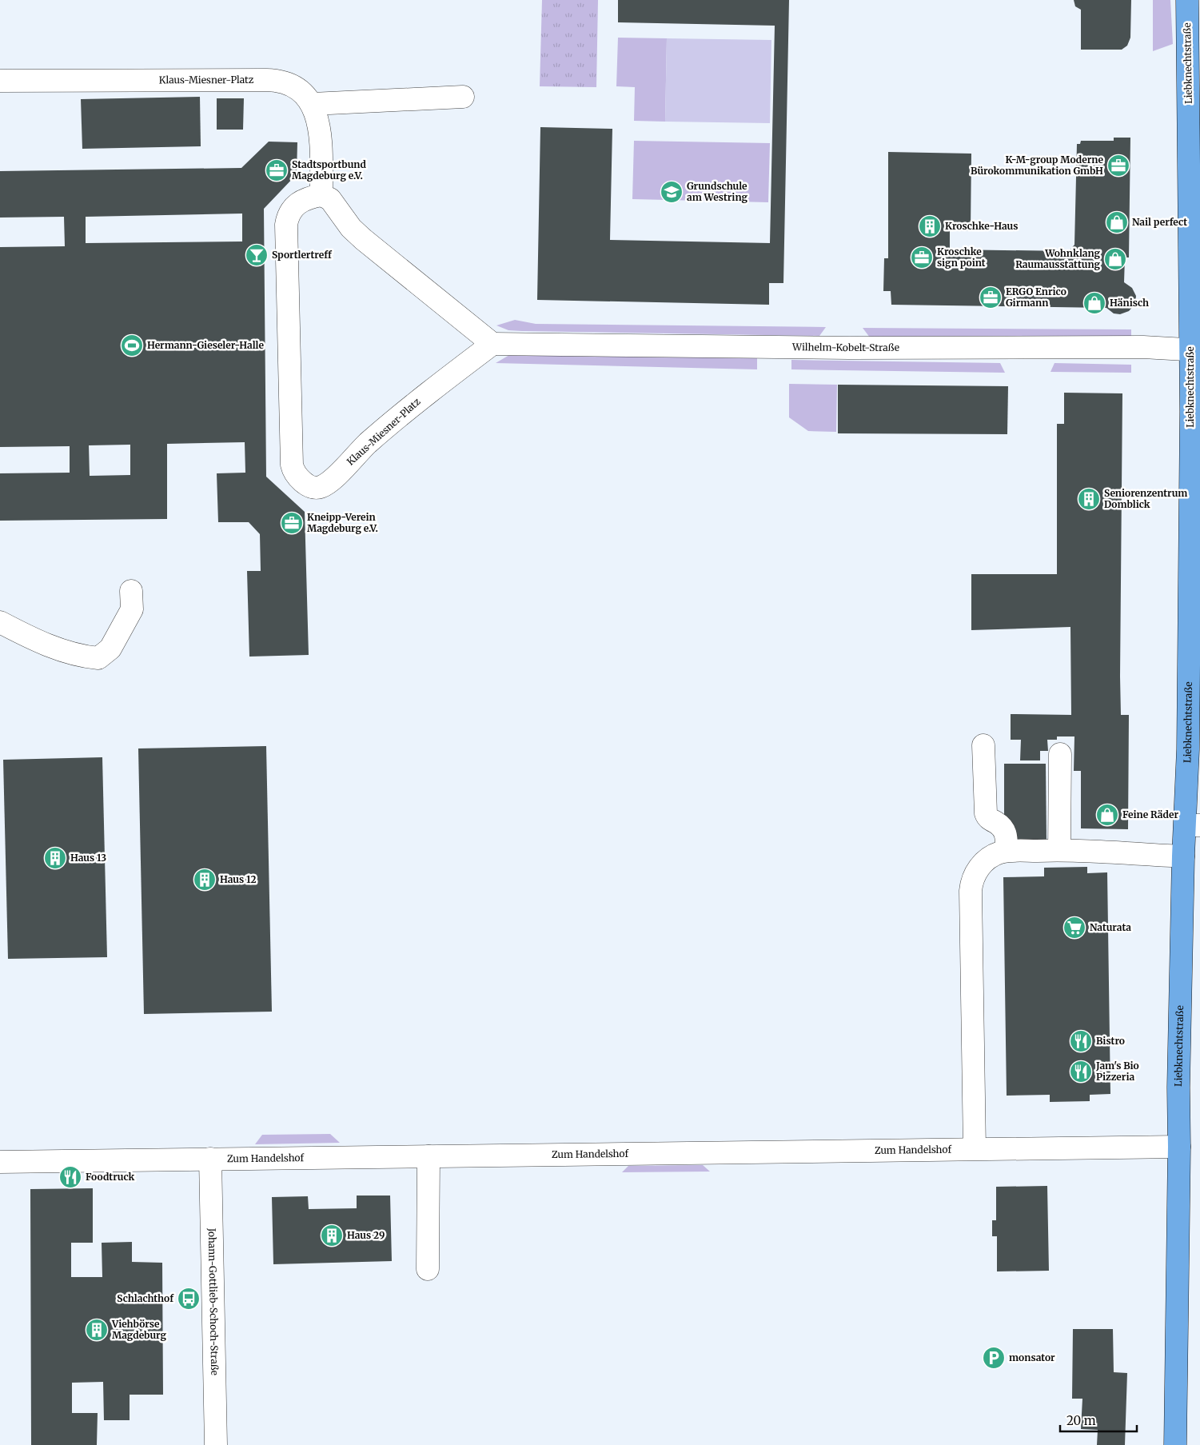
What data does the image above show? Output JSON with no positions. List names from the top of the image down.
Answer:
{
  "streets": {
    "main road": ["Liebknechtstraße"],
    "street": [
      "Klaus-Miesner-Platz",
      "Wilhelm-Kobelt-Straße",
      "Zum Handelshof",
      "Johann-Gottlieb-Schoch-Straße"
    ]
  },
  "crossings": [
    ["Liebknechtstraße", "Wilhelm-Kobelt-Straße"],
    ["Liebknechtstraße", "Zum Handelshof"],
    ["Klaus-Miesner-Platz", "Wilhelm-Kobelt-Straße"],
    ["Zum Handelshof", "Johann-Gottlieb-Schoch-Straße"]
  ],
  "places": {
    "office": [
      "K-M-group Moderne Bürokommunikation GmbH",
      "Stadtsportbund Magdeburg e.V.",
      "Kroschke sign point",
      "ERGO Enrico Girmann",
      "Kneipp-Verein Magdeburg e.V."
    ],
    "school or university": ["Grundschule am Westring"],
    "shop": [
      "Nail perfect",
      "Wohnklang Raumausstattung",
      "Hänisch",
      "Feine Räder"
    ],
    "building": [
      "Kroschke-Haus",
      "Seniorenzentrum Domblick",
      "Haus 13",
      "Haus 12",
      "Haus 29",
      "Viehbörse Magdeburg"
    ],
    "bar": ["Sportlertreff"],
    "sports": ["Hermann-Gieseler-Halle"],
    "supermarket": ["Naturata"],
    "restaurant": ["Bistro", "Jam's Bio Pizzeria", "Foodtruck"],
    "bus stop": ["Schlachthof"],
    "parking": ["monsator"]
  },
  "scale_bar": "20 m"
}
